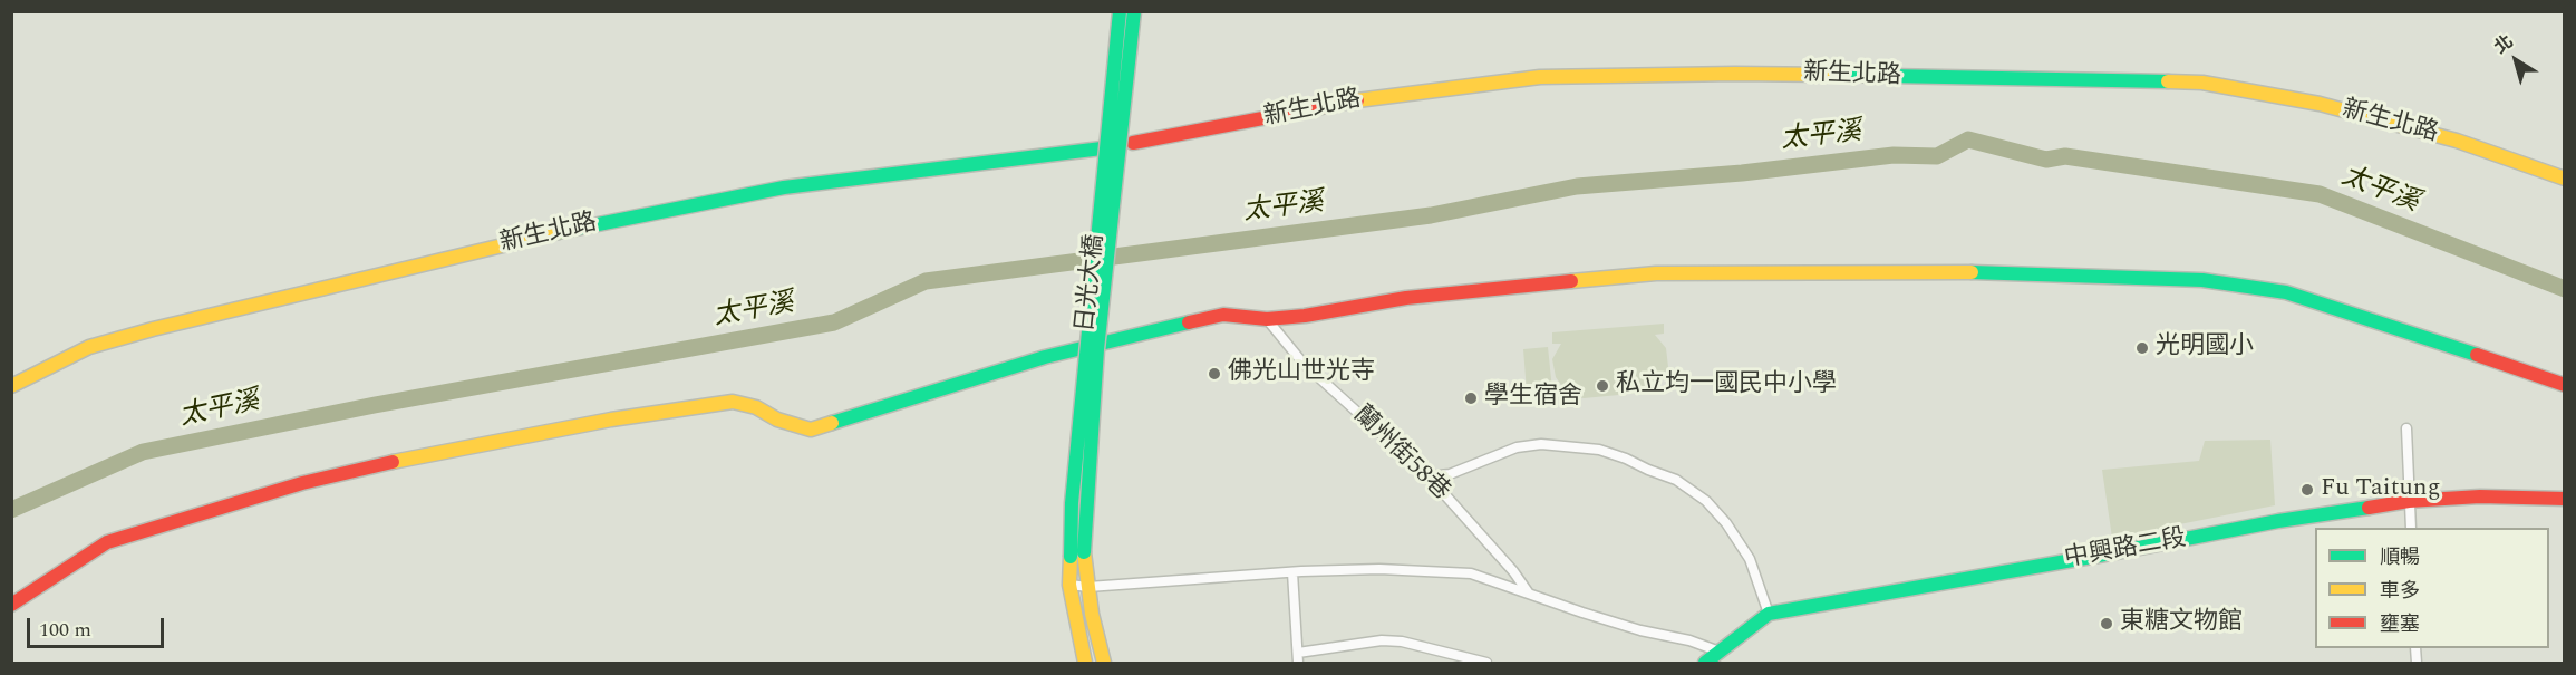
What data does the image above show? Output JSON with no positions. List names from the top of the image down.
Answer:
{
  "streets": {
    "street": [
      "新生北路",
      "日光大橋",
      "蘭州街58巷",
      "中興路二段"
    ]
  },
  "water": ["太平溪"],
  "places": [
    "光明國小",
    "佛光山世光寺",
    "私立均一國民中小學",
    "學生宿舍",
    "Fu Taitung",
    "東糖文物館"
  ],
  "legend": ["順暢", "車多", "壅塞"],
  "scale_bar": "100 m",
  "north": "top left"
}
